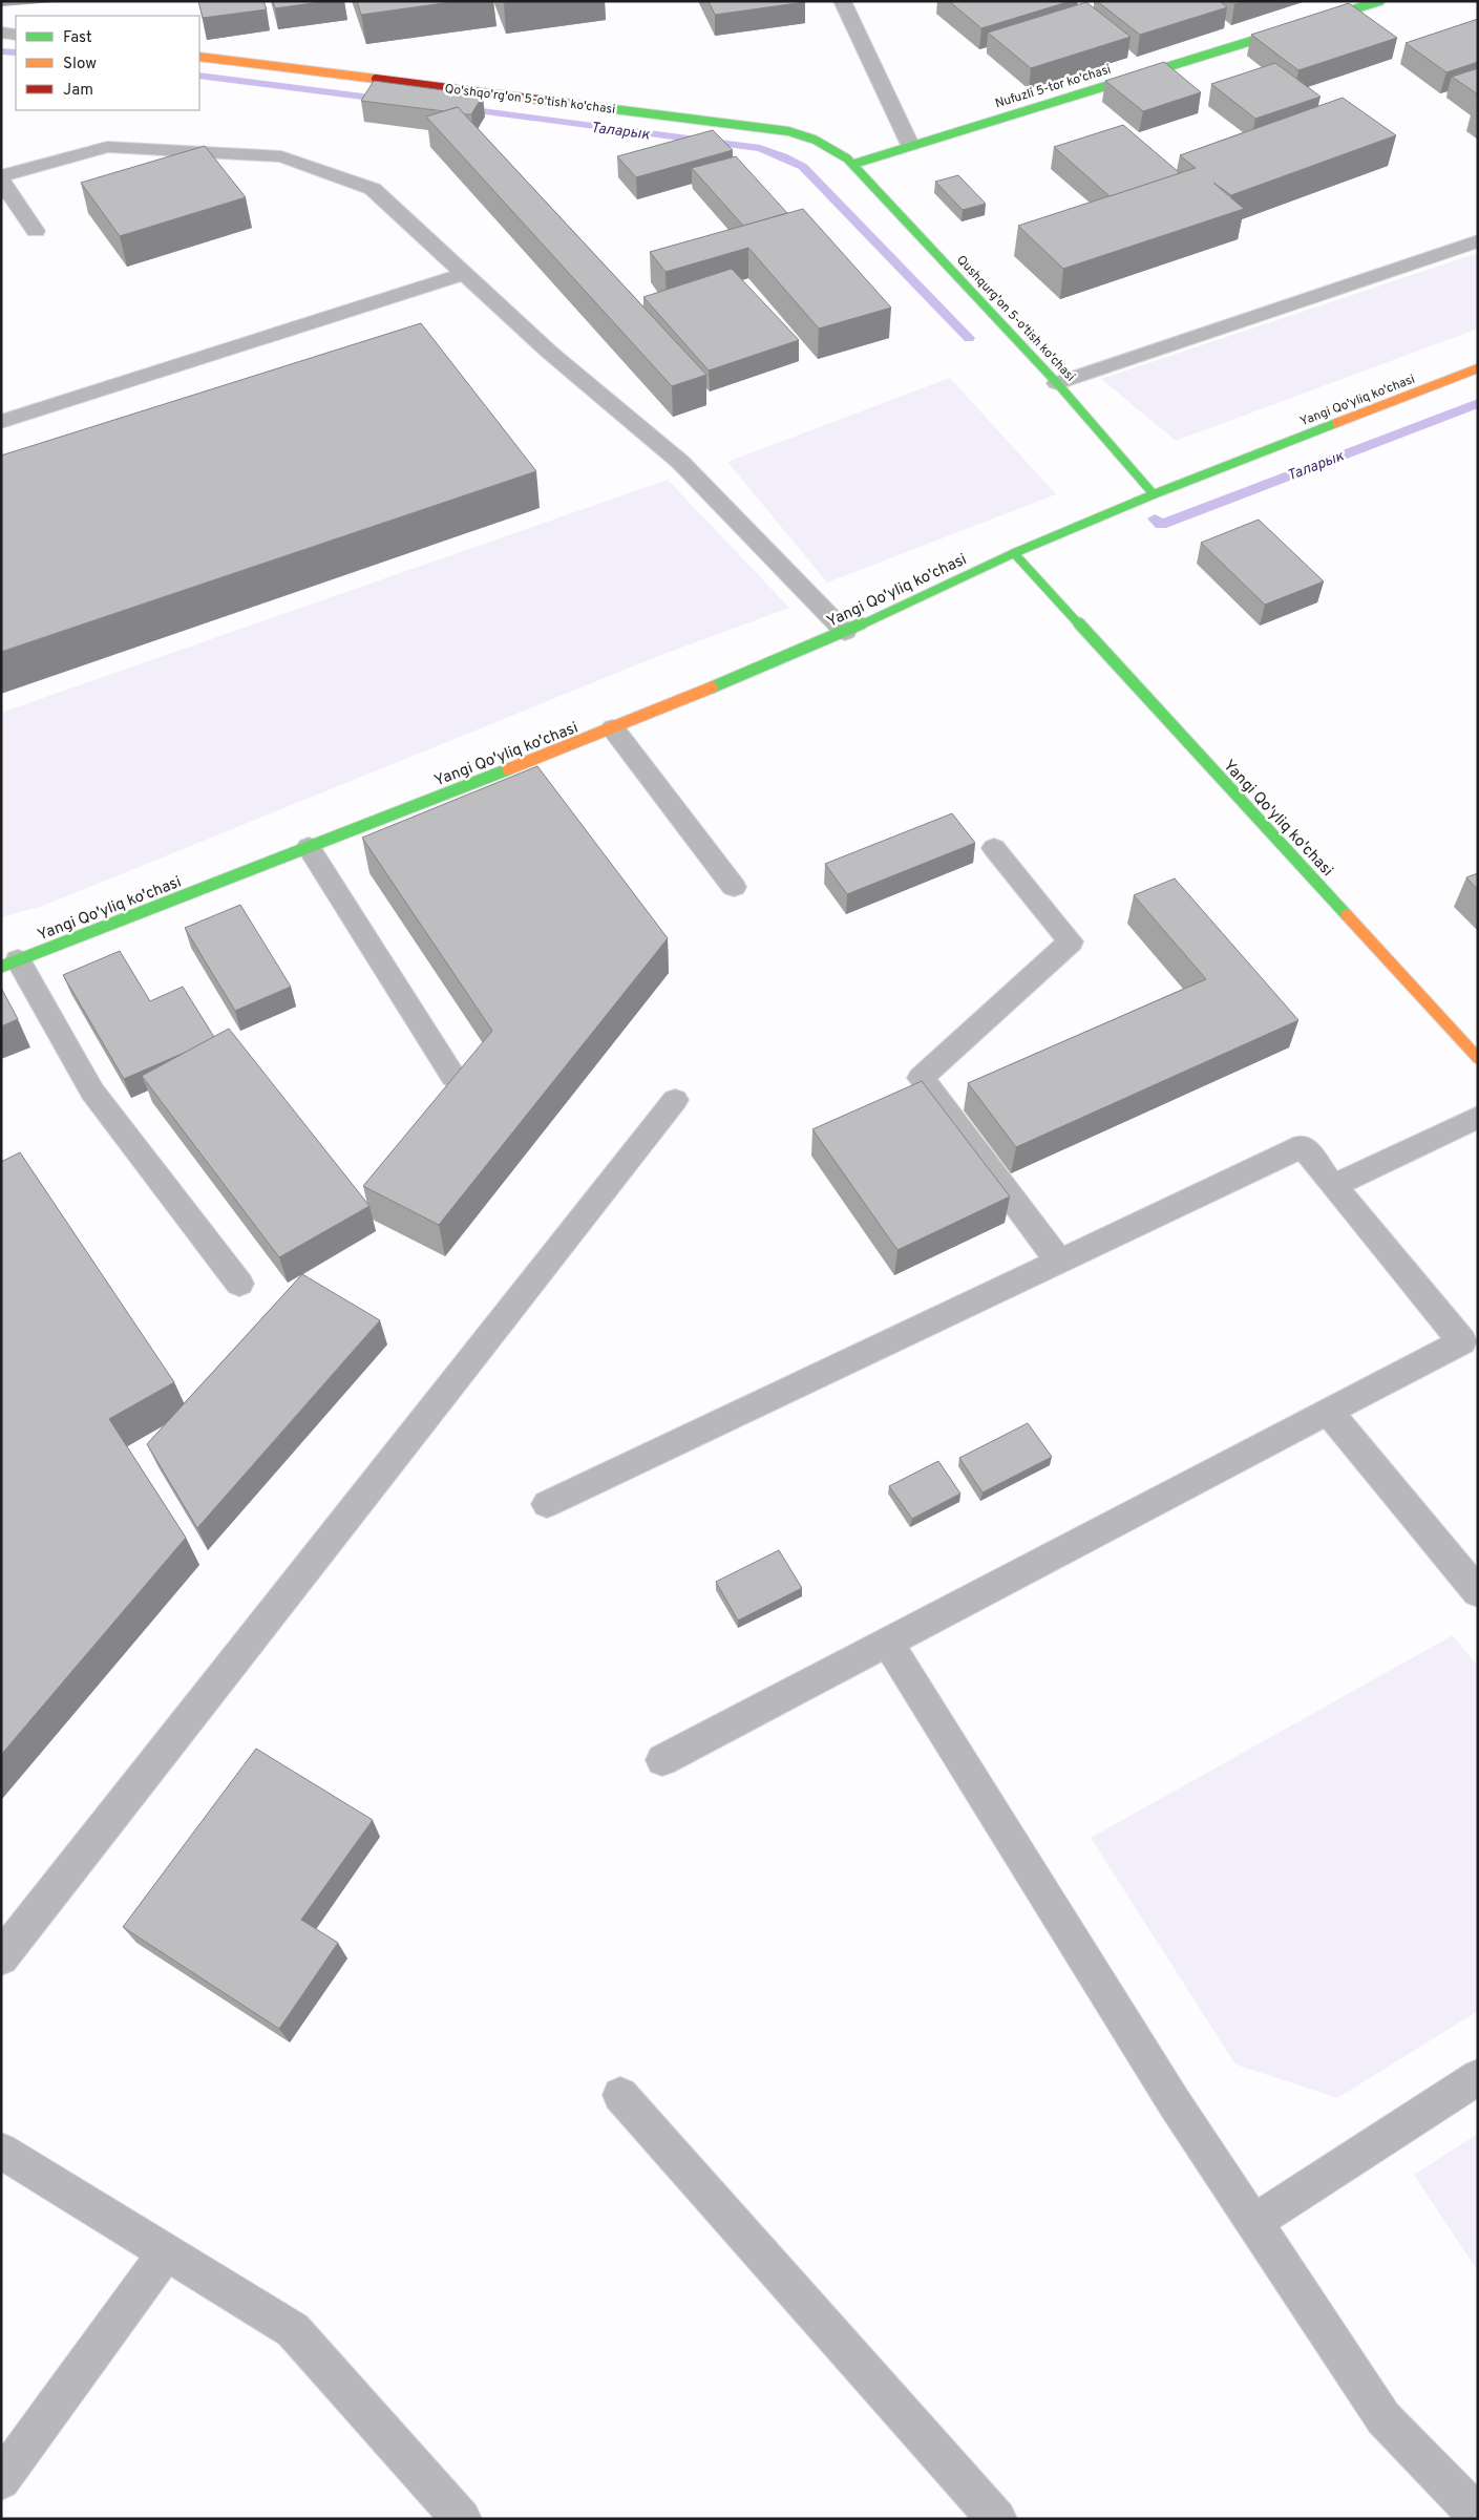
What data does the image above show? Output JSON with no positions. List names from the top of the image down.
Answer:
{
  "streets": {
    "street": [
      "Nufuzli 5-tor ko'chasi",
      "Qo'shqo'rg'on 5-o'tish ko'chasi",
      "Qushqurg'on 5-o'tish ko'chasi",
      "Yangi Qo'yliq ko'chasi"
    ]
  },
  "crossings": [
    ["Nufuzli 5-tor ko'chasi", "Qo'shqo'rg'on 5-o'tish ko'chasi"],
    ["Nufuzli 5-tor ko'chasi", "Qushqurg'on 5-o'tish ko'chasi"],
    ["Qo'shqo'rg'on 5-o'tish ko'chasi", "Qushqurg'on 5-o'tish ko'chasi"],
    ["Qushqurg'on 5-o'tish ko'chasi", "Yangi Qo'yliq ko'chasi"]
  ],
  "water": ["Таларык"],
  "legend": ["Fast", "Slow", "Jam"]
}
